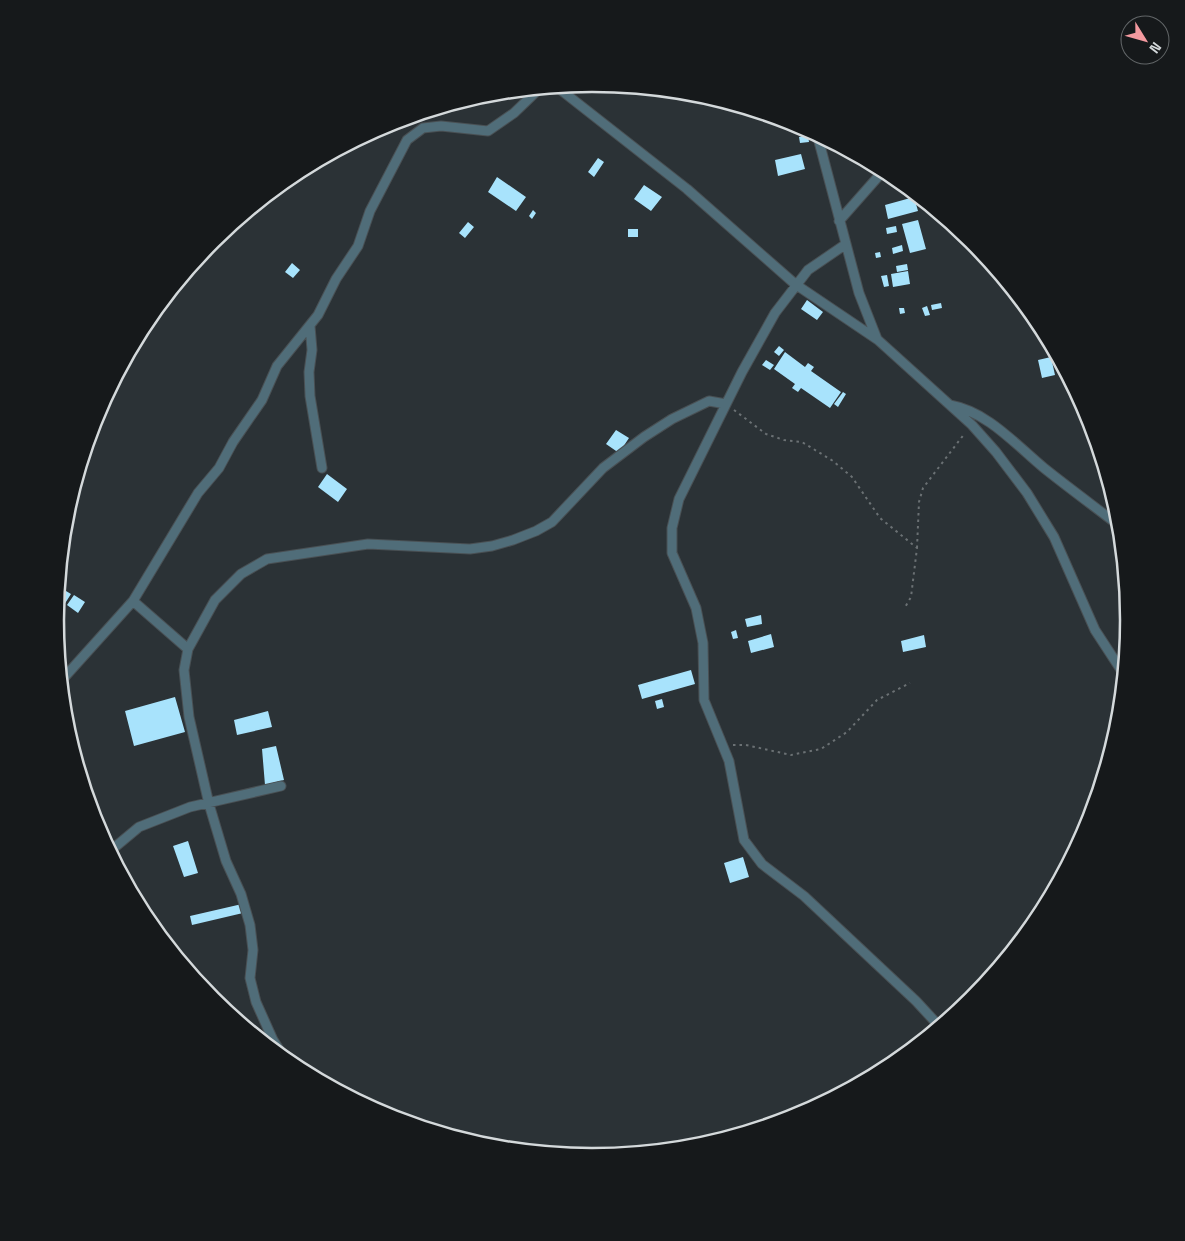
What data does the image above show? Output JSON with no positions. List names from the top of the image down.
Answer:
{
  "north": "bottom right"
}
